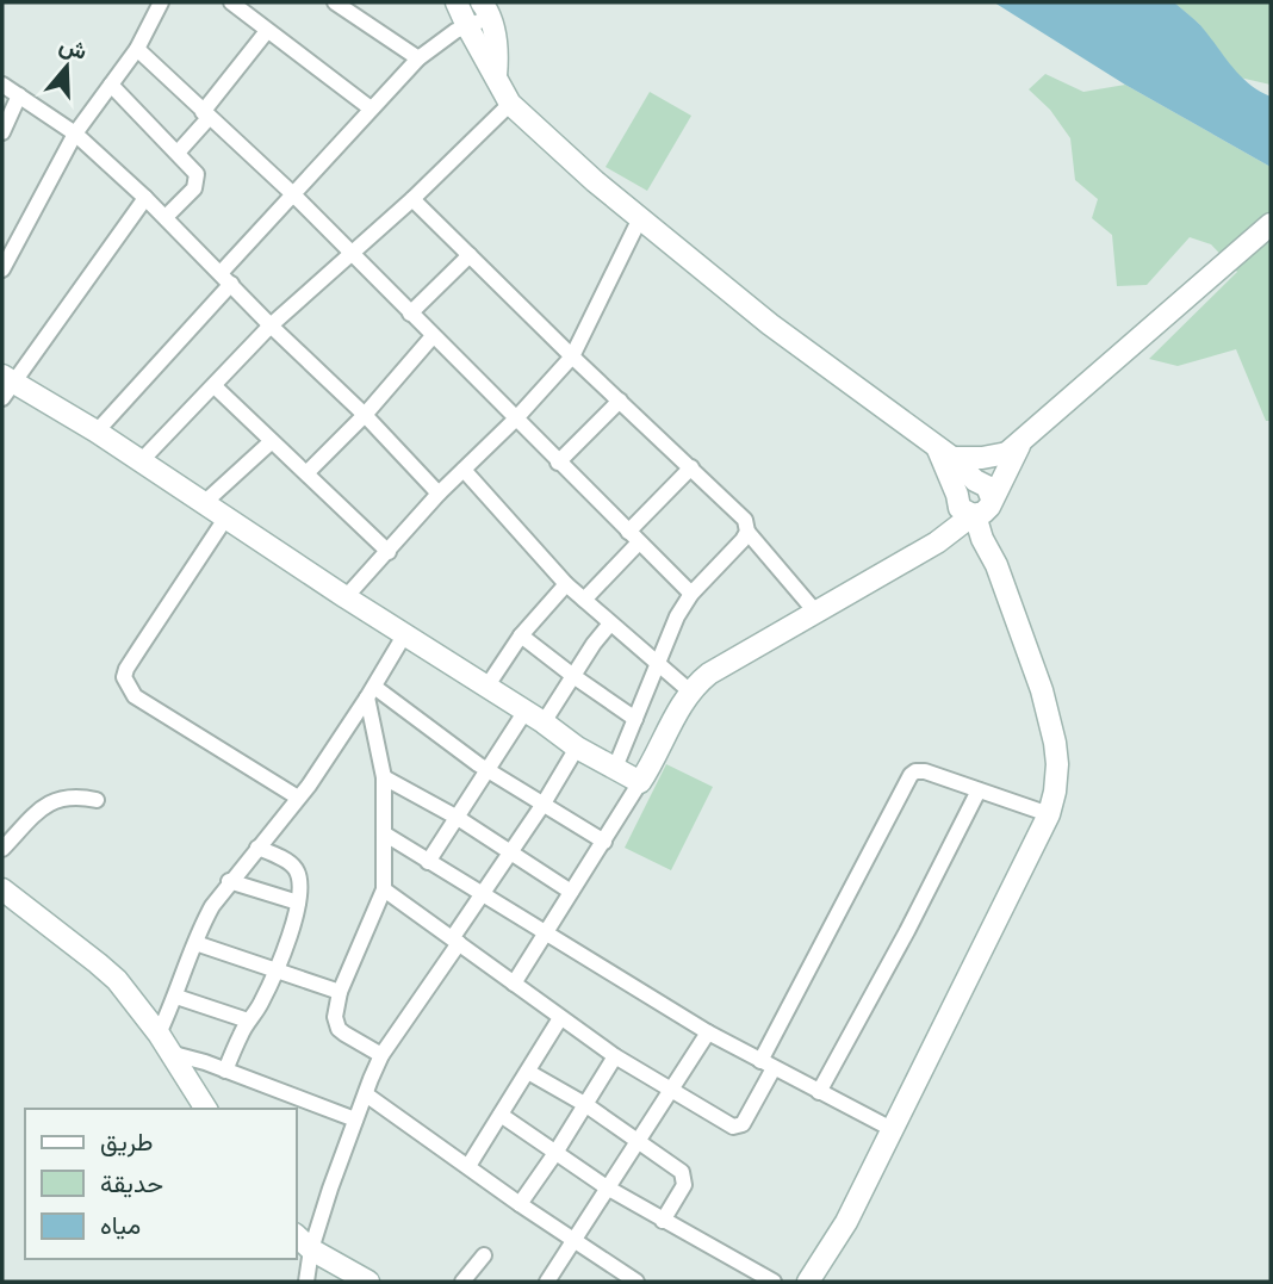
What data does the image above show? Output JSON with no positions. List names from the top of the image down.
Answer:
{
  "legend": ["طريق", "حديقة", "مياه"],
  "north": "top"
}
